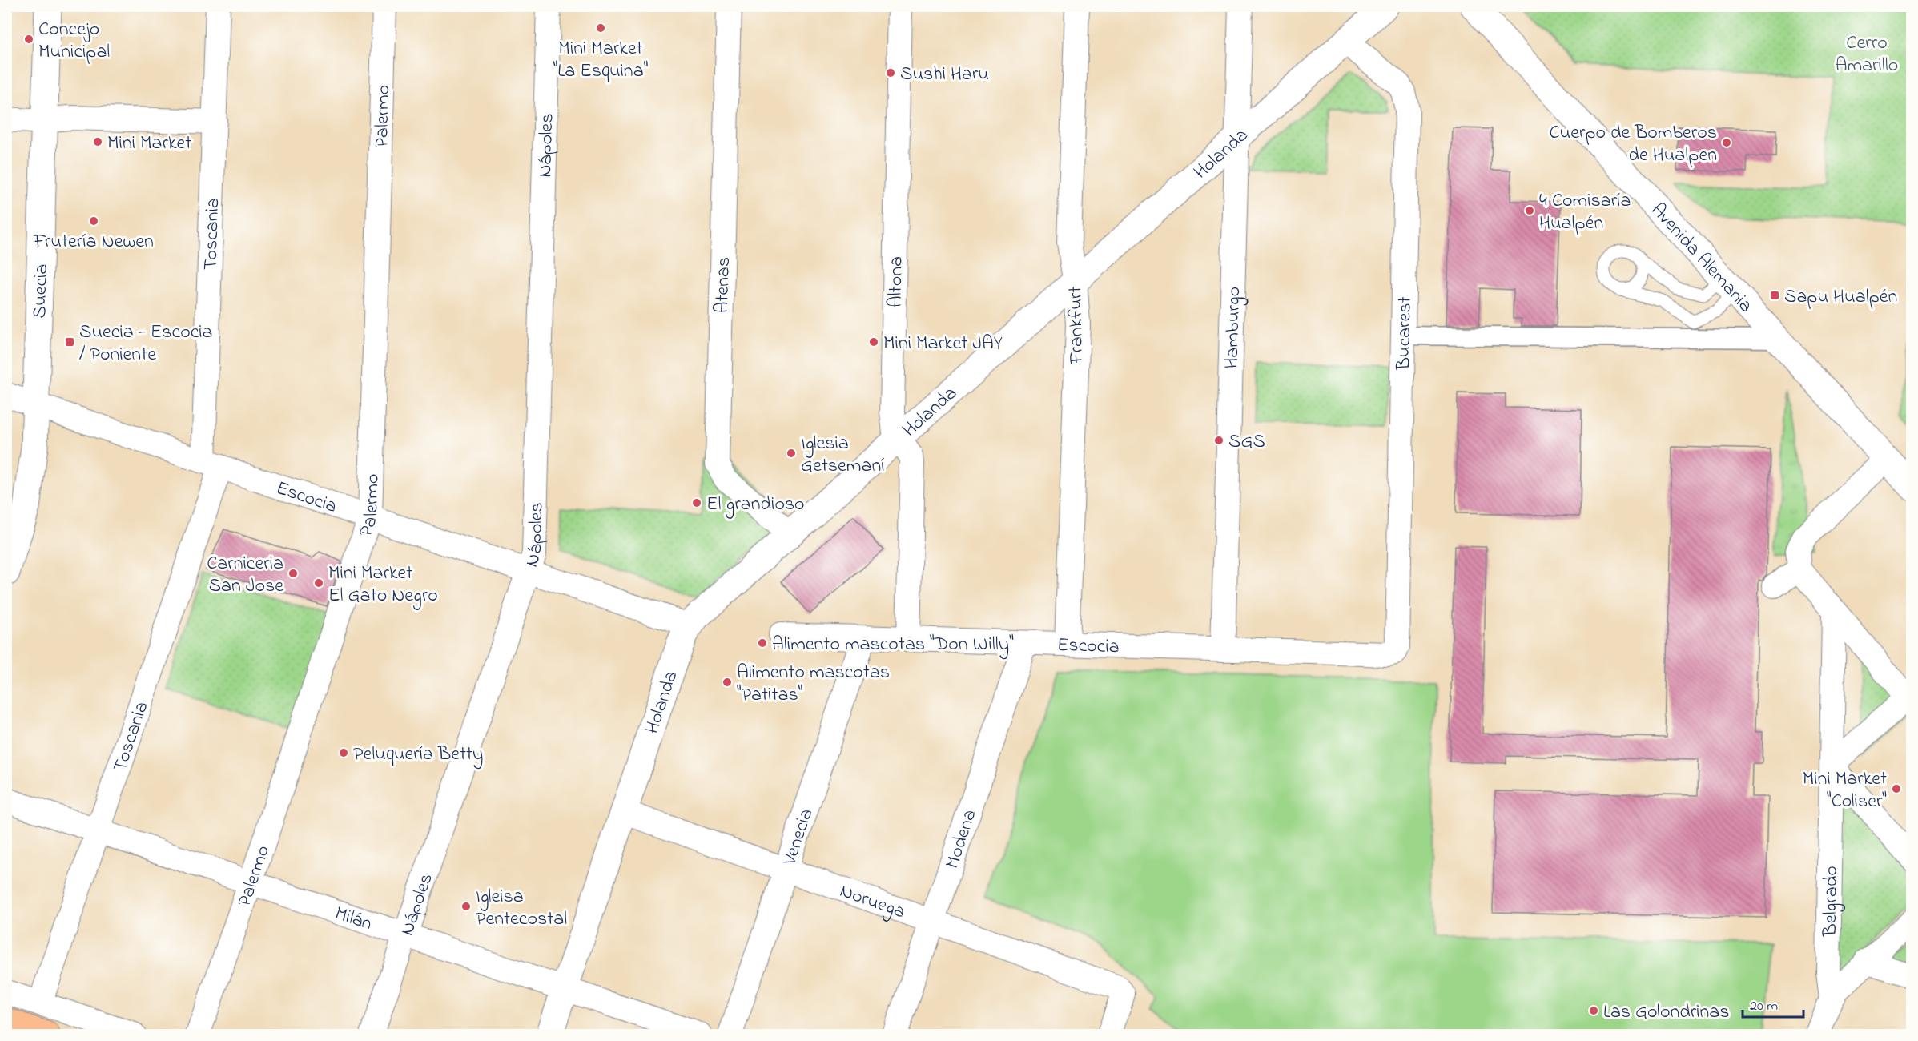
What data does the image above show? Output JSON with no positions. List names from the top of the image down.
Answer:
{
  "streets": {
    "street": [
      "Palermo",
      "Nápoles",
      "Holanda",
      "Toscania",
      "Avenida Alemania",
      "Altona",
      "Atenas",
      "Suecia",
      "Frankfurt",
      "Hamburgo",
      "Bucarest",
      "Escocia",
      "Venecia",
      "Modena",
      "Noruega",
      "Belgrado",
      "Milán"
    ]
  },
  "crossings": [
    ["Palermo", "Escocia"],
    ["Palermo", "Milán"],
    ["Nápoles", "Escocia"],
    ["Nápoles", "Milán"],
    ["Holanda", "Altona"],
    ["Holanda", "Atenas"],
    ["Holanda", "Frankfurt"],
    ["Holanda", "Hamburgo"],
    ["Holanda", "Bucarest"],
    ["Holanda", "Escocia"],
    ["Holanda", "Noruega"],
    ["Holanda", "Milán"],
    ["Toscania", "Escocia"],
    ["Toscania", "Milán"],
    ["Altona", "Escocia"],
    ["Suecia", "Escocia"],
    ["Frankfurt", "Escocia"],
    ["Hamburgo", "Escocia"],
    ["Bucarest", "Escocia"],
    ["Escocia", "Venecia"],
    ["Escocia", "Modena"],
    ["Venecia", "Noruega"],
    ["Modena", "Noruega"]
  ],
  "parks": ["Cerro Amarillo"],
  "places": {
    "other": [
      "Mini Market \"La Esquina\"",
      "Concejo Municipal",
      "Sushi Haru",
      "Mini Market",
      "Cuerpo de Bomberos de Hualpen",
      "4 Comisaría Hualpén",
      "Frutería Newen",
      "Mini Market JAY",
      "SGS",
      "Iglesia Getsemaní",
      "El grandioso",
      "Carniceria San Jose",
      "Mini Market El Gato Negro",
      "Alimento mascotas \"Don Willy\"",
      "Alimento mascotas \"Patitas\"",
      "Peluquería Betty",
      "Mini Market \"Coliser\"",
      "Igleisa Pentecostal",
      "Las Golondrinas"
    ],
    "transit": ["Sapu Hualpén", "Suecia - Escocia / Poniente"]
  },
  "scale_bar": "20 m"
}
